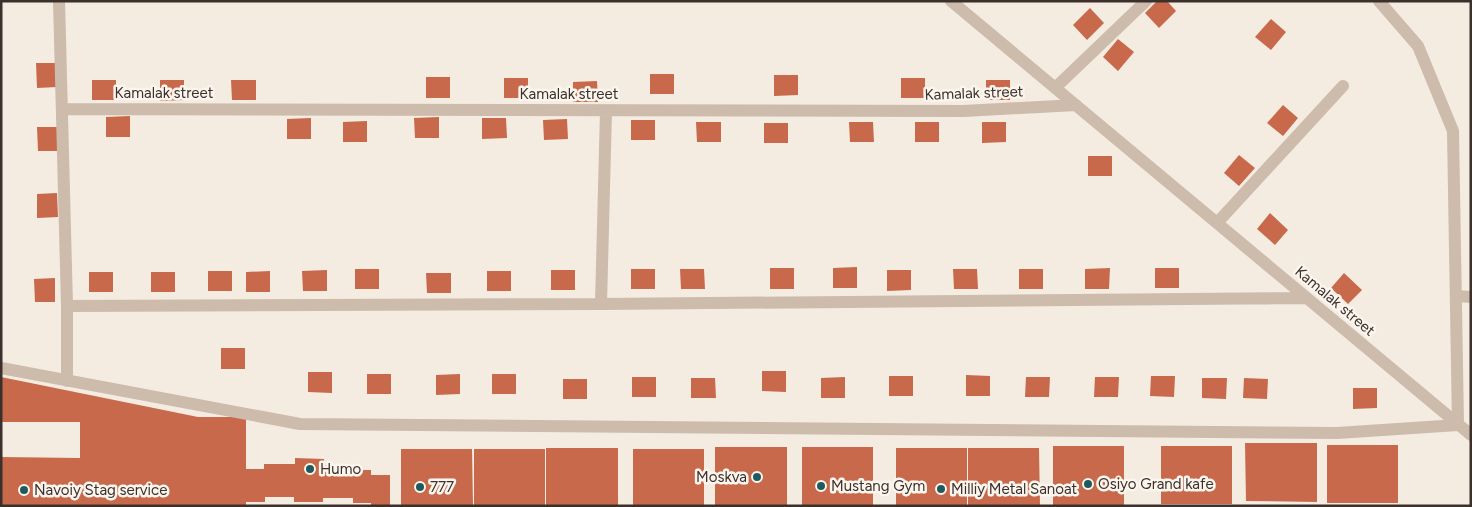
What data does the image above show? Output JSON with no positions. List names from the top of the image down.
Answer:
{
  "streets": {
    "street": ["Kamalak street"]
  },
  "places": [
    "Humo",
    "Moskva",
    "Osiyo Grand kafe",
    "Mustang Gym",
    "777",
    "Milliy Metal Sanoat",
    "Navoiy Stag service"
  ]
}
